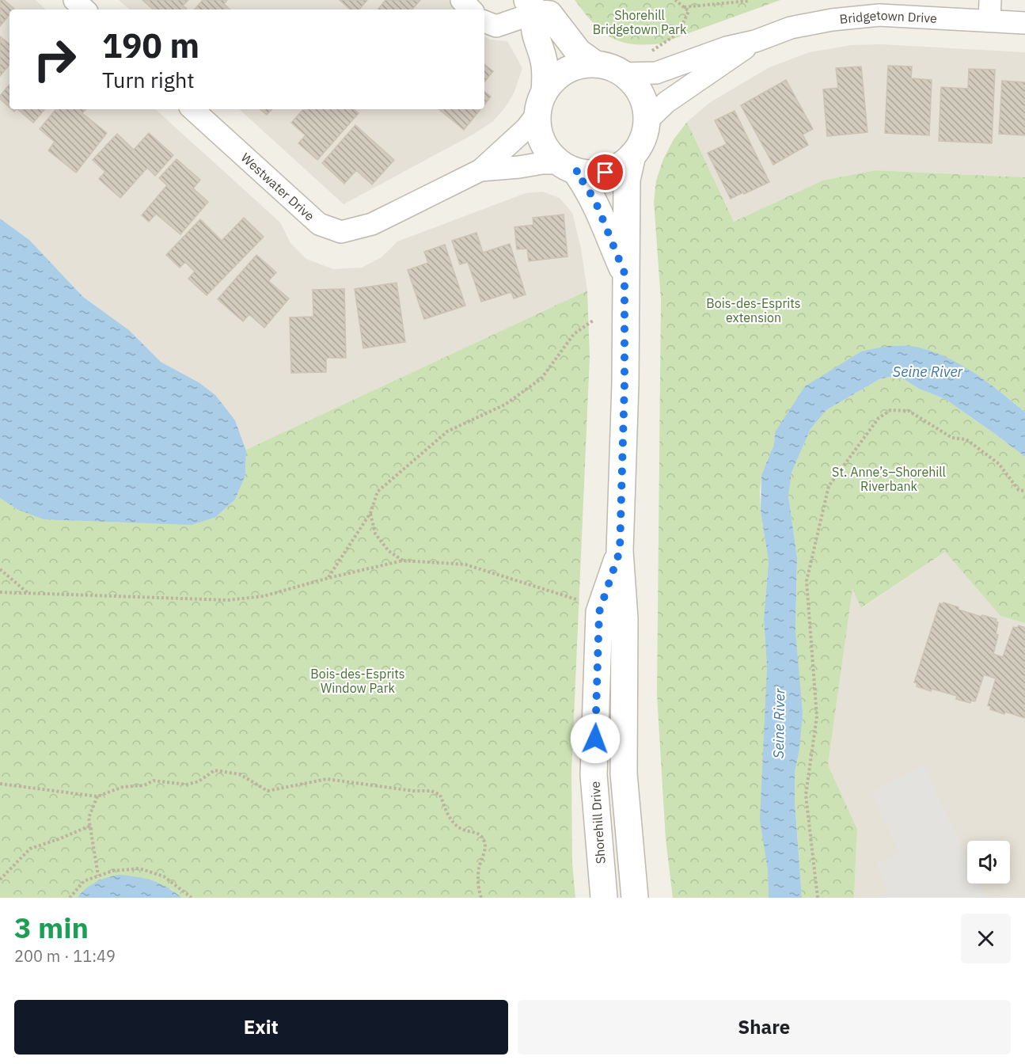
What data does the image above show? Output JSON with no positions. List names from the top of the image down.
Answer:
{
  "streets": {
    "street": ["Bridgetown Drive", "Westwater Drive", "Shorehill Drive"]
  },
  "crossings": [
    ["Bridgetown Drive", "Westwater Drive"],
    ["Bridgetown Drive", "Shorehill Drive"],
    ["Westwater Drive", "Shorehill Drive"]
  ],
  "water": ["Seine River"],
  "parks": [
    "Shorehill Bridgetown Park",
    "Bois-des-Esprits extension",
    "St. Anne’s–Shorehill Riverbank",
    "Bois-des-Esprits Window Park"
  ],
  "page": {
    "turn": ["190 m", "Turn right"],
    "heading": ["3 min", "200 m · 11:49"],
    "buttons": ["Exit", "Share"]
  }
}
